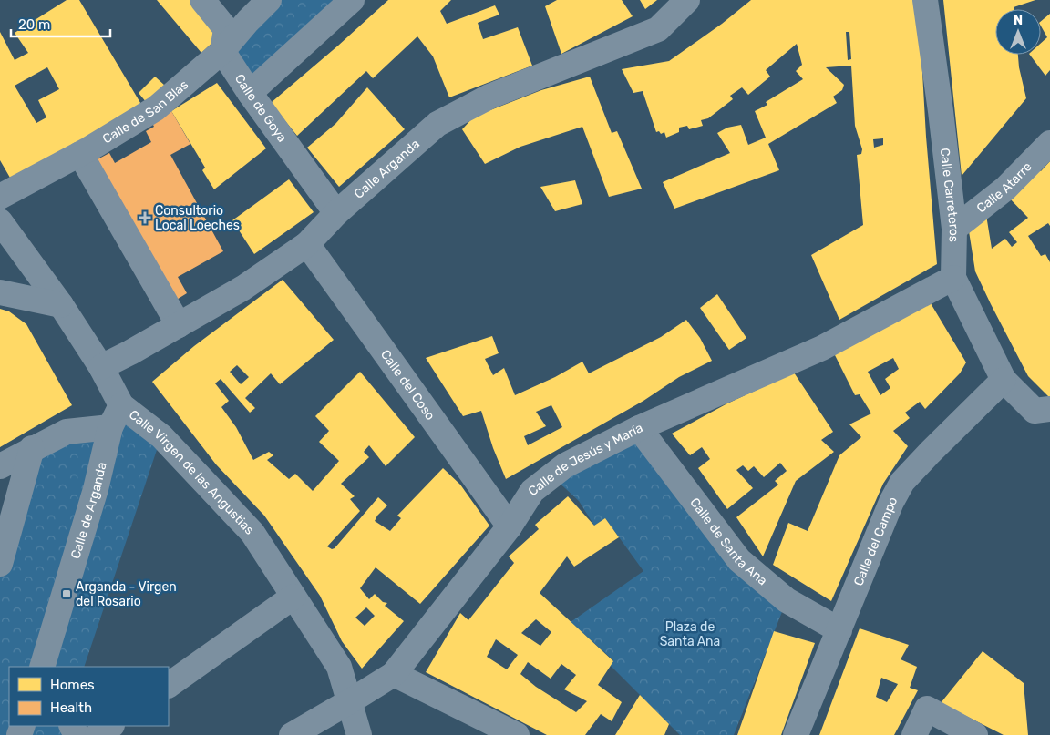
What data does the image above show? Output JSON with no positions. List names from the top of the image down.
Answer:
{
  "streets": {
    "street": [
      "Calle de Goya",
      "Calle de San Blas",
      "Calle Arganda",
      "Calle Atarre",
      "Calle Carreteros",
      "Calle del Coso",
      "Calle de Jesús y María",
      "Calle Virgen de las Angustias",
      "Calle de Arganda",
      "Calle de Santa Ana",
      "Calle del Campo"
    ]
  },
  "crossings": [
    ["Calle de Goya", "Calle de San Blas"],
    ["Calle de Goya", "Calle Arganda"],
    ["Calle Arganda", "Calle del Coso"],
    ["Calle Arganda", "Calle Virgen de las Angustias"],
    ["Calle Atarre", "Calle Carreteros"],
    ["Calle Carreteros", "Calle de Jesús y María"],
    ["Calle Carreteros", "Calle del Campo"],
    ["Calle del Coso", "Calle de Jesús y María"],
    ["Calle de Jesús y María", "Calle Virgen de las Angustias"],
    ["Calle de Jesús y María", "Calle de Santa Ana"],
    ["Calle Virgen de las Angustias", "Calle de Arganda"],
    ["Calle de Santa Ana", "Calle del Campo"]
  ],
  "parks": ["Plaza de Santa Ana"],
  "places": {
    "health": ["Consultorio Local Loeches"],
    "transit": ["Arganda - Virgen del Rosario"]
  },
  "legend": ["Homes", "Health"],
  "scale_bar": "20 m",
  "north": "top"
}
